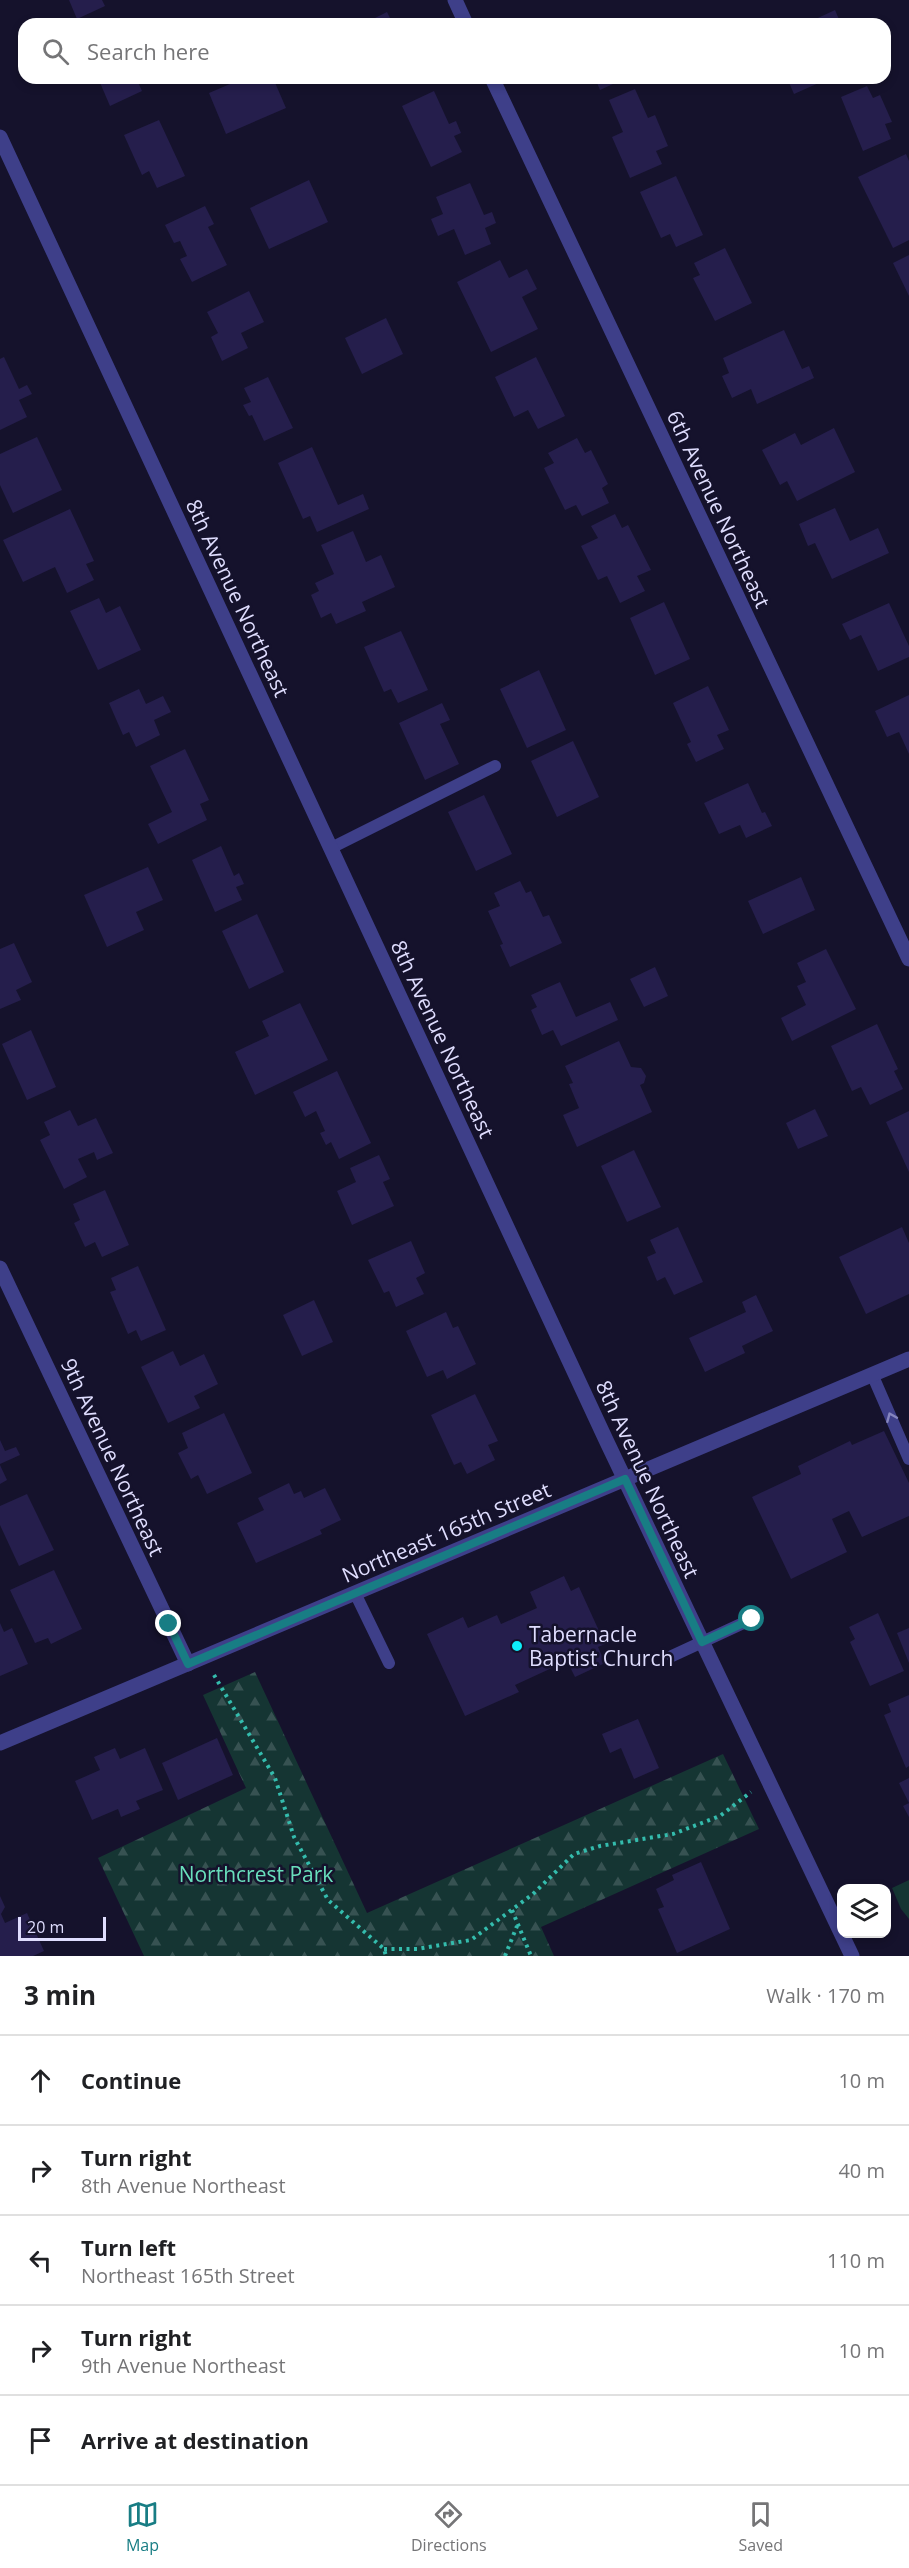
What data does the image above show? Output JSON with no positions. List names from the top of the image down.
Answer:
{
  "streets": {
    "street": [
      "6th Avenue Northeast",
      "8th Avenue Northeast",
      "9th Avenue Northeast",
      "Northeast 165th Street"
    ]
  },
  "crossings": [
    ["8th Avenue Northeast", "Northeast 165th Street"],
    ["9th Avenue Northeast", "Northeast 165th Street"]
  ],
  "parks": ["Northcrest Park"],
  "places": ["Tabernacle Baptist Church"],
  "scale_bar": "20 m",
  "page": {
    "search": "Search here",
    "scale": "20 m",
    "heading": ["3 min", "Walk · 170 m"],
    "list": [
      ["Continue", "10 m"],
      ["Turn right", "8th Avenue Northeast", "40 m"],
      ["Turn left", "Northeast 165th Street", "110 m"],
      ["Turn right", "9th Avenue Northeast", "10 m"],
      "Arrive at destination"
    ],
    "nav": ["Map", "Directions", "Saved"]
  }
}
